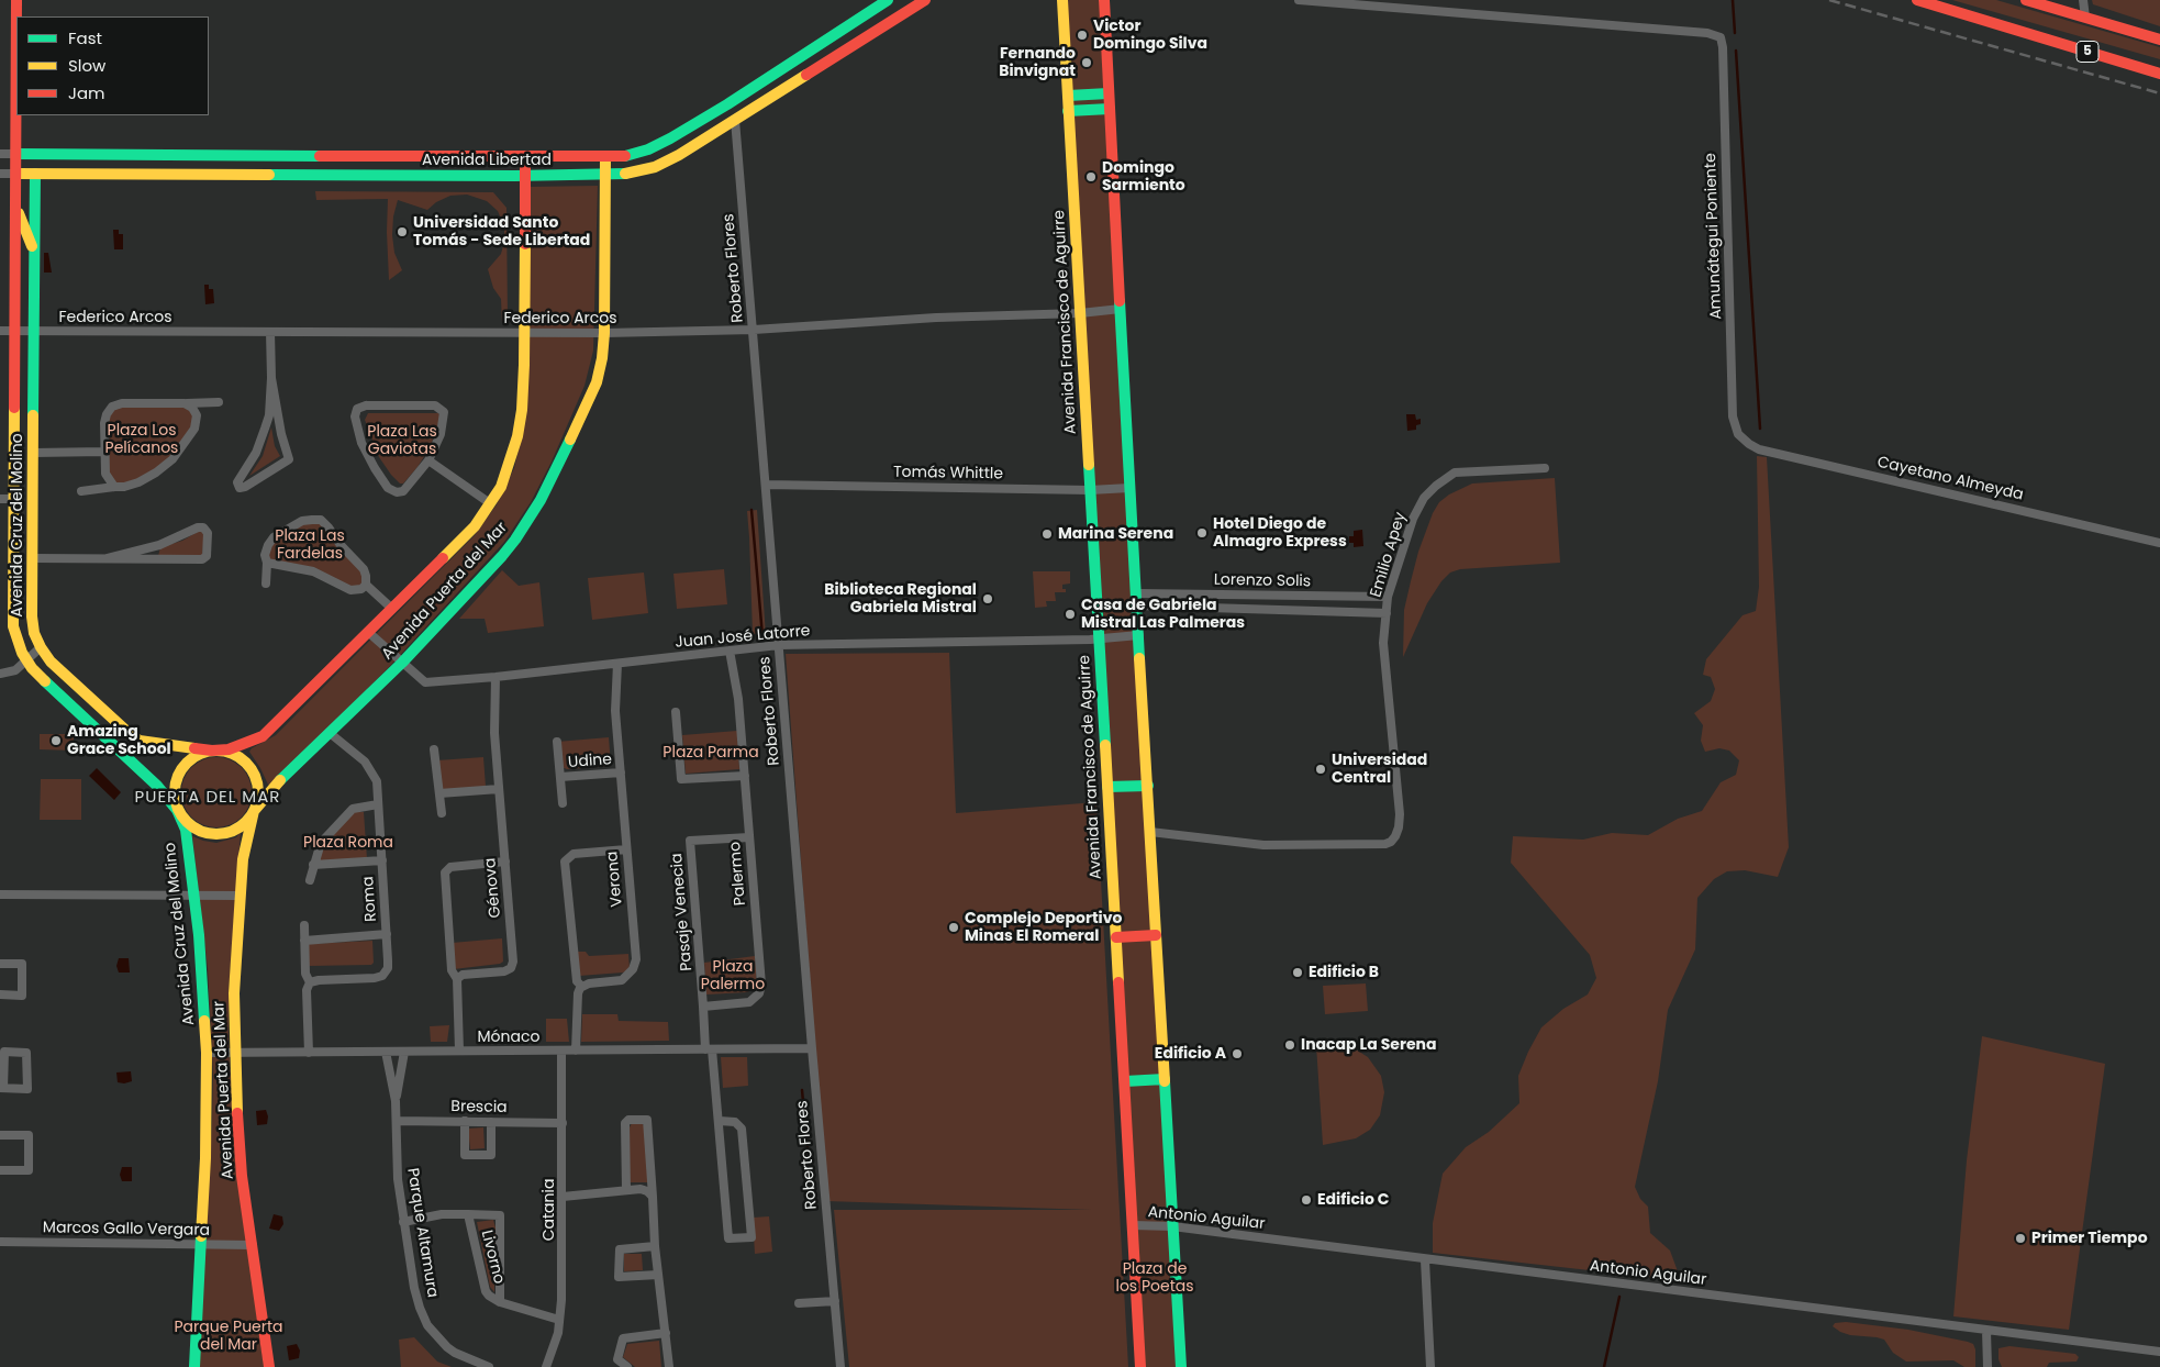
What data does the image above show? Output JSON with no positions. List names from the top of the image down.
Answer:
{
  "streets": {
    "main road": [
      "5",
      "Avenida Libertad",
      "Avenida Francisco de Aguirre",
      "Avenida Cruz del Molino",
      "Avenida Puerta del Mar"
    ],
    "street": [
      "Amunátegui Poniente",
      "Roberto Flores",
      "Federico Arcos",
      "Tomás Whittle",
      "Cayetano Almeyda",
      "Emilio Apey",
      "Lorenzo Solis",
      "Juan José Latorre",
      "Udine",
      "Palermo",
      "Verona",
      "Génova",
      "Roma",
      "Pasaje Venecia",
      "Mónaco",
      "Brescia",
      "Catania",
      "Antonio Aguilar",
      "Marcos Gallo Vergara",
      "Parque Altamura",
      "Livorno"
    ]
  },
  "crossings": [
    ["Avenida Libertad", "Roberto Flores"],
    ["Avenida Libertad", "Avenida Cruz del Molino"],
    ["Avenida Libertad", "Avenida Puerta del Mar"],
    ["Amunátegui Poniente", "Cayetano Almeyda"],
    ["Roberto Flores", "Federico Arcos"],
    ["Roberto Flores", "Tomás Whittle"],
    ["Roberto Flores", "Juan José Latorre"],
    ["Roberto Flores", "Mónaco"],
    ["Federico Arcos", "Avenida Francisco de Aguirre"],
    ["Federico Arcos", "Avenida Cruz del Molino"],
    ["Federico Arcos", "Avenida Puerta del Mar"],
    ["Avenida Francisco de Aguirre", "Tomás Whittle"],
    ["Avenida Francisco de Aguirre", "Juan José Latorre"],
    ["Avenida Francisco de Aguirre", "Antonio Aguilar"],
    ["Avenida Cruz del Molino", "Avenida Puerta del Mar"],
    ["Avenida Cruz del Molino", "Mónaco"],
    ["Avenida Cruz del Molino", "Marcos Gallo Vergara"],
    ["Emilio Apey", "Lorenzo Solis"],
    ["Avenida Puerta del Mar", "Juan José Latorre"],
    ["Avenida Puerta del Mar", "Roma"],
    ["Avenida Puerta del Mar", "Mónaco"],
    ["Avenida Puerta del Mar", "Marcos Gallo Vergara"],
    ["Juan José Latorre", "Palermo"],
    ["Juan José Latorre", "Verona"],
    ["Juan José Latorre", "Génova"],
    ["Udine", "Verona"],
    ["Palermo", "Pasaje Venecia"],
    ["Mónaco", "Catania"],
    ["Mónaco", "Parque Altamura"],
    ["Brescia", "Catania"],
    ["Brescia", "Parque Altamura"],
    ["Catania", "Livorno"],
    ["Parque Altamura", "Livorno"]
  ],
  "districts": ["PUERTA DEL MAR"],
  "parks": [
    "Plaza Los Pelícanos",
    "Plaza Las Gaviotas",
    "Plaza Las Fardelas",
    "Plaza Parma",
    "Plaza Roma",
    "Plaza Palermo",
    "Plaza de los Poetas",
    "Parque Puerta del Mar"
  ],
  "places": [
    "Victor Domingo Silva",
    "Fernando Binvignat",
    "Domingo Sarmiento",
    "Universidad Santo Tomás - Sede Libertad",
    "Hotel Diego de Almagro Express",
    "Marina Serena",
    "Biblioteca Regional Gabriela Mistral",
    "Casa de Gabriela Mistral Las Palmeras",
    "Amazing Grace School",
    "Universidad Central",
    "Complejo Deportivo Minas El Romeral",
    "Edificio B",
    "Inacap La Serena",
    "Edificio A",
    "Edificio C",
    "Primer Tiempo"
  ],
  "legend": ["Fast", "Slow", "Jam"]
}
